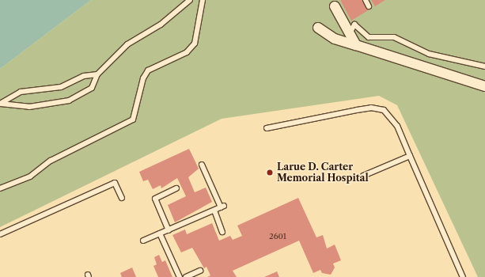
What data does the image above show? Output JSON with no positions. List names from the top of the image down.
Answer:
{
  "places": ["Larue D. Carter Memorial Hospital"],
  "house_numbers": ["2601"]
}
